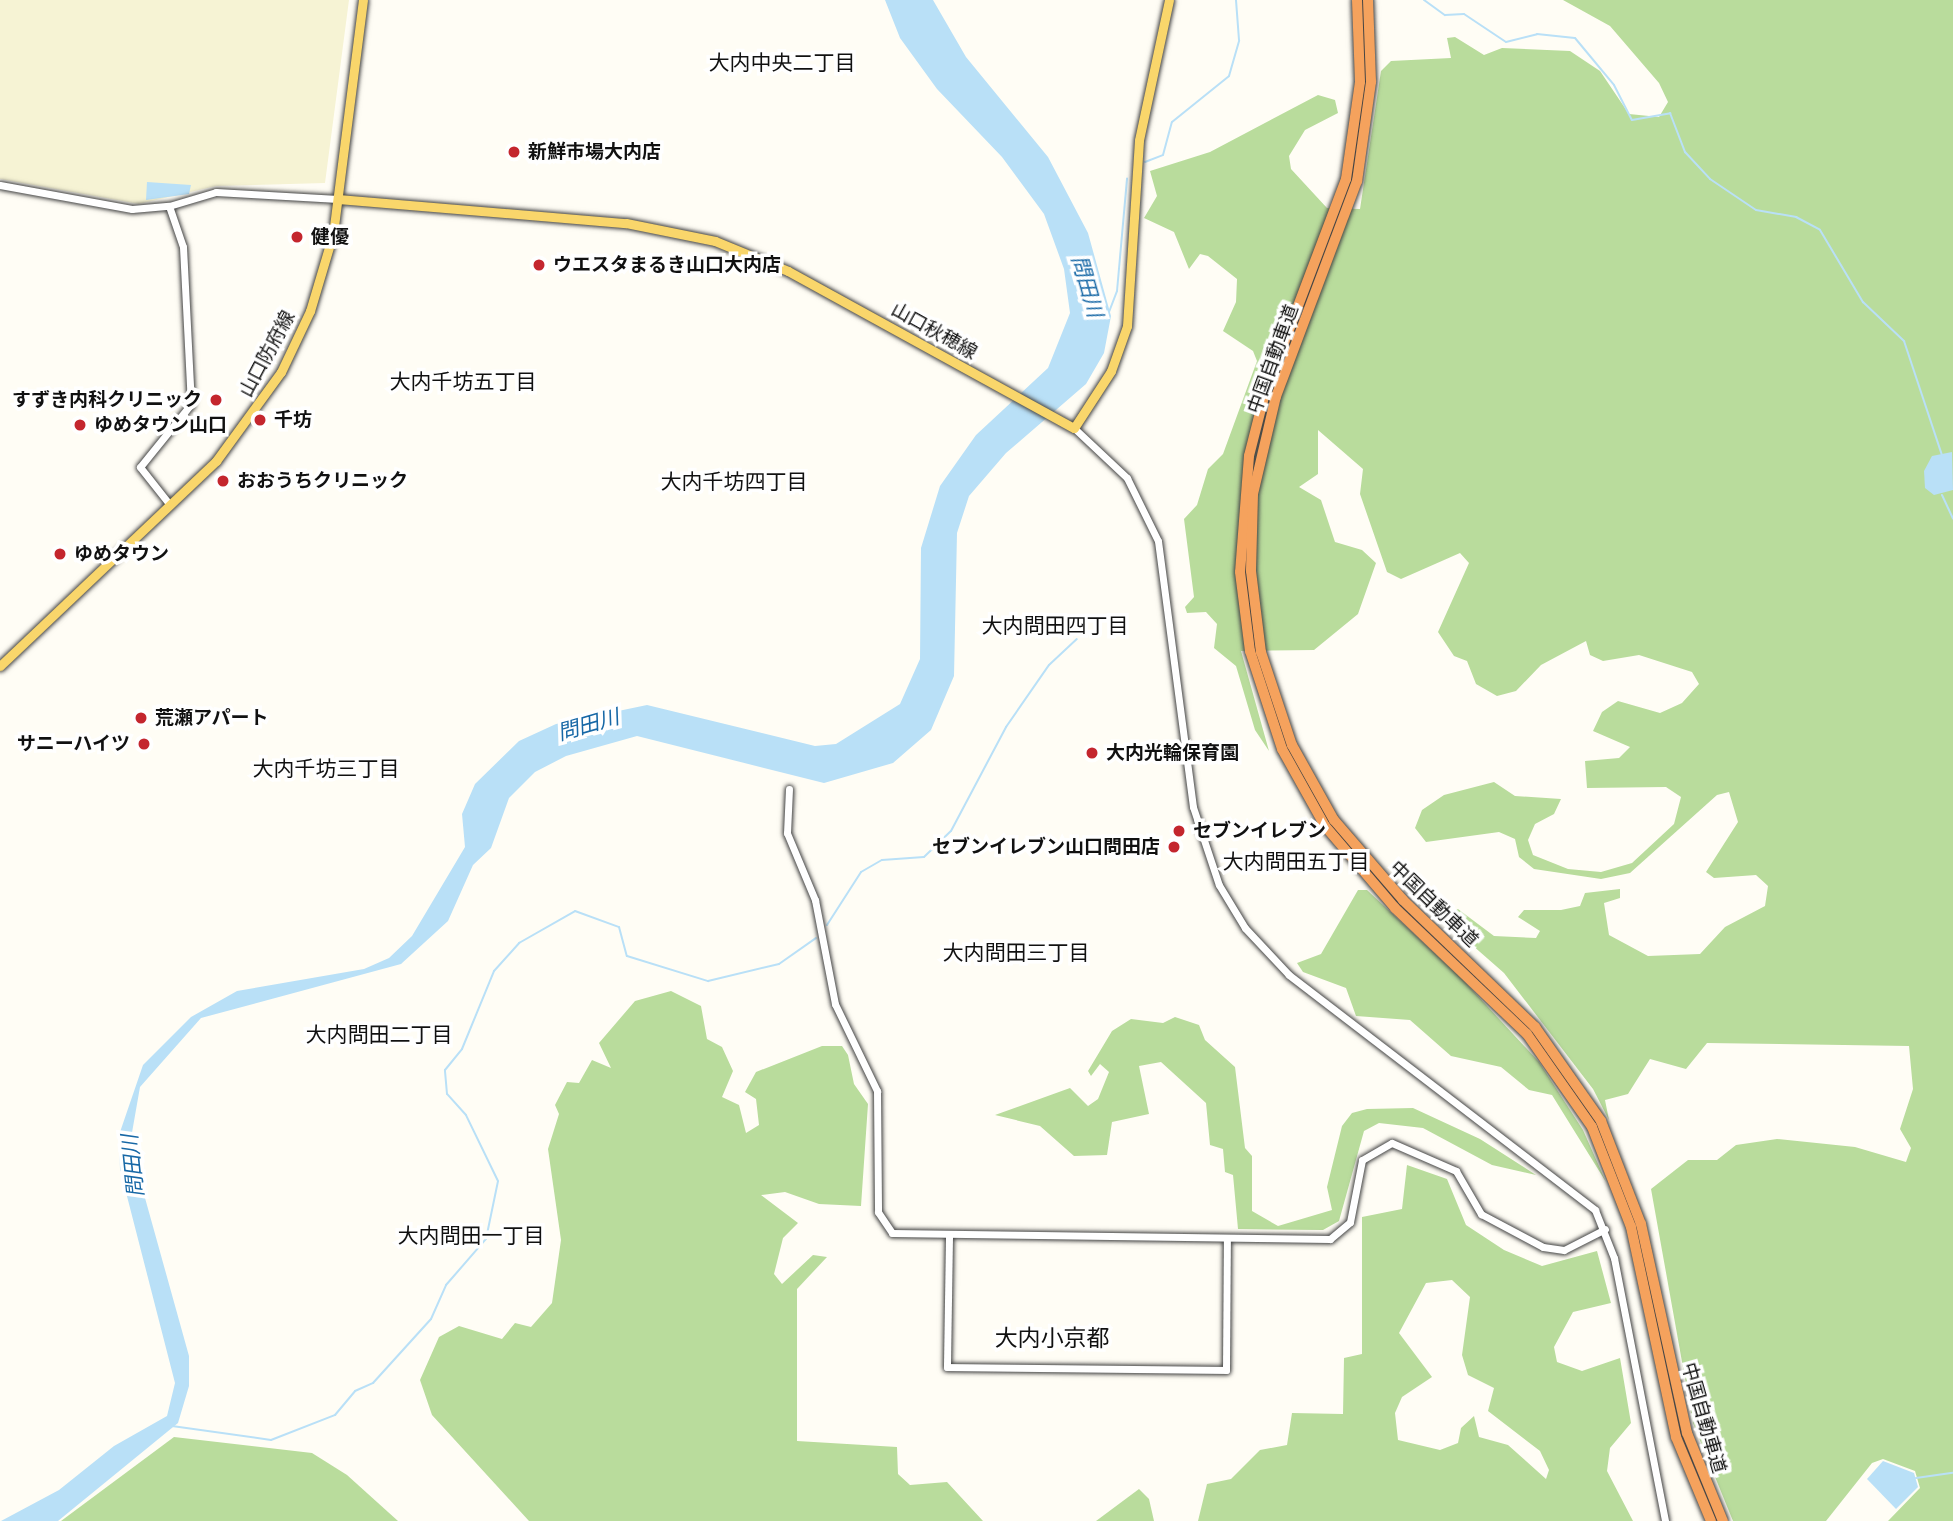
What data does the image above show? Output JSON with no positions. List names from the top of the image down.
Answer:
{
  "streets": {
    "highway": ["中国自動車道"],
    "main road": ["山口秋穂線", "山口防府線"]
  },
  "crossings": [
    ["山口秋穂線", "山口防府線"]
  ],
  "districts": [
    "大内中央二丁目",
    "大内千坊五丁目",
    "大内千坊四丁目",
    "大内問田四丁目",
    "大内千坊三丁目",
    "大内問田五丁目",
    "大内問田三丁目",
    "大内問田二丁目",
    "大内問田一丁目",
    "大内小京都"
  ],
  "water": ["問田川"],
  "places": [
    "新鮮市場大内店",
    "健優",
    "ウエスタまるき山口大内店",
    "すずき内科クリニック",
    "千坊",
    "ゆめタウン山口",
    "おおうちクリニック",
    "ゆめタウン",
    "荒瀬アパート",
    "サニーハイツ",
    "大内光輪保育園",
    "セブンイレブン",
    "セブンイレブン山口問田店"
  ]
}
